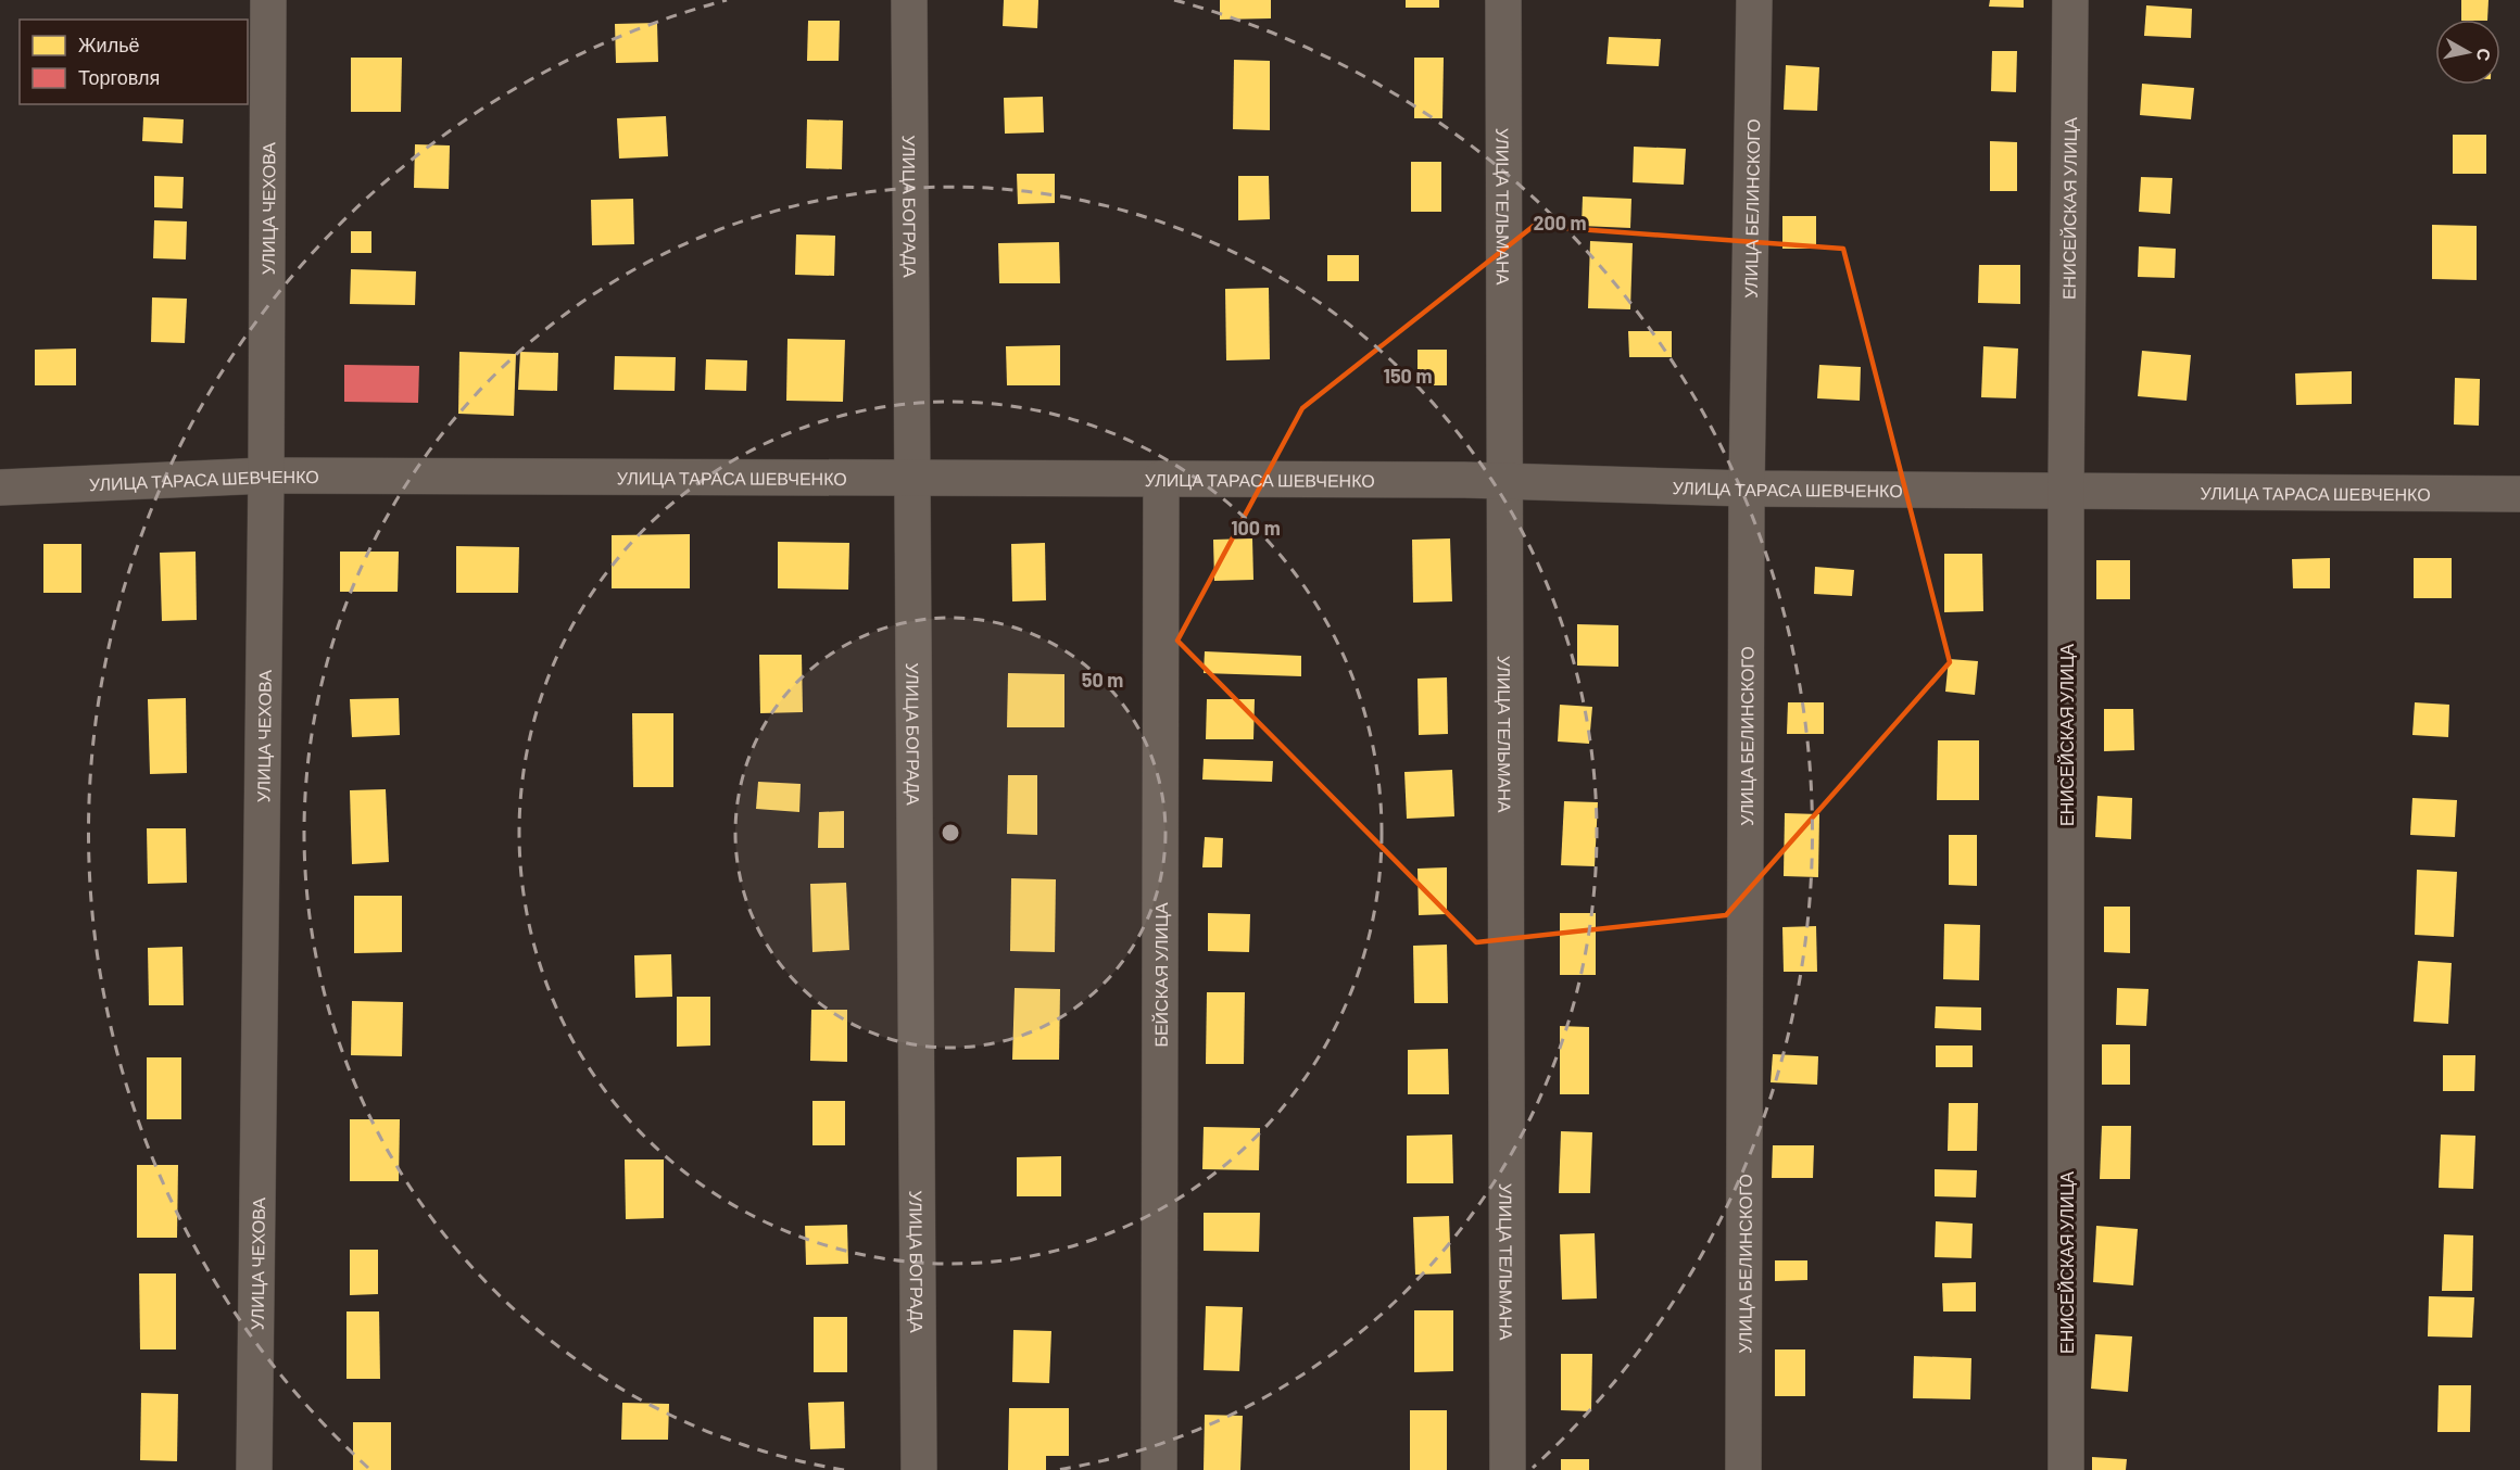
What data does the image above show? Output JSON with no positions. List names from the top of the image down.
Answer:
{
  "streets": {
    "street": [
      "УЛИЦА ЧЕХОВА",
      "УЛИЦА БОГРАДА",
      "УЛИЦА ТЕЛЬМАНА",
      "УЛИЦА БЕЛИНСКОГО",
      "ЕНИСЕЙСКАЯ УЛИЦА",
      "УЛИЦА ТАРАСА ШЕВЧЕНКО",
      "БЕЙСКАЯ УЛИЦА"
    ]
  },
  "crossings": [
    ["УЛИЦА ЧЕХОВА", "УЛИЦА ТАРАСА ШЕВЧЕНКО"],
    ["УЛИЦА БОГРАДА", "УЛИЦА ТАРАСА ШЕВЧЕНКО"],
    ["УЛИЦА ТЕЛЬМАНА", "УЛИЦА ТАРАСА ШЕВЧЕНКО"],
    ["УЛИЦА БЕЛИНСКОГО", "УЛИЦА ТАРАСА ШЕВЧЕНКО"],
    ["ЕНИСЕЙСКАЯ УЛИЦА", "УЛИЦА ТАРАСА ШЕВЧЕНКО"],
    ["УЛИЦА ТАРАСА ШЕВЧЕНКО", "БЕЙСКАЯ УЛИЦА"]
  ],
  "legend": ["Жильё", "Торговля"],
  "north": "right",
  "rings": [
    "200 m",
    "150 m",
    "100 m",
    "50 m"
  ]
}
